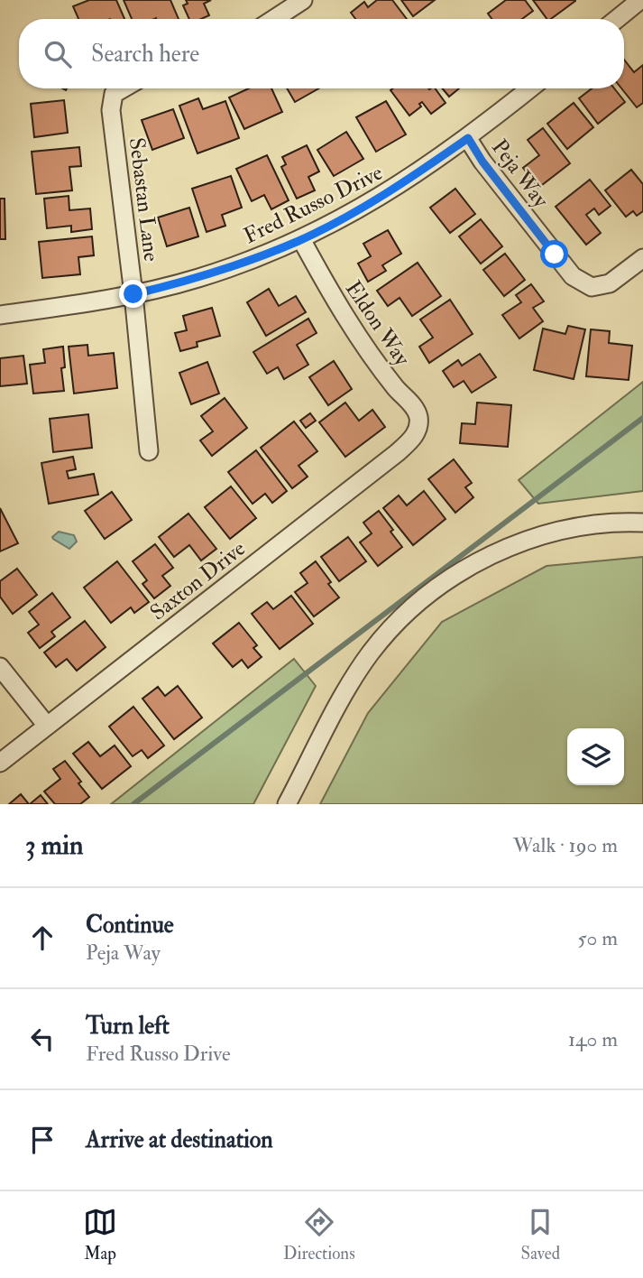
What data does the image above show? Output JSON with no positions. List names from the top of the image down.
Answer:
{
  "streets": {
    "street": [
      "Peja Way",
      "Sebastan Lane",
      "Fred Russo Drive",
      "Eldon Way",
      "Saxton Drive"
    ]
  },
  "crossings": [
    ["Peja Way", "Fred Russo Drive"],
    ["Sebastan Lane", "Fred Russo Drive"],
    ["Fred Russo Drive", "Eldon Way"],
    ["Eldon Way", "Saxton Drive"]
  ],
  "page": {
    "search": "Search here",
    "heading": ["3 min", "Walk · 190 m"],
    "list": [
      ["Continue", "Peja Way", "50 m"],
      ["Turn left", "Fred Russo Drive", "140 m"],
      "Arrive at destination"
    ],
    "nav": ["Map", "Directions", "Saved"]
  }
}
